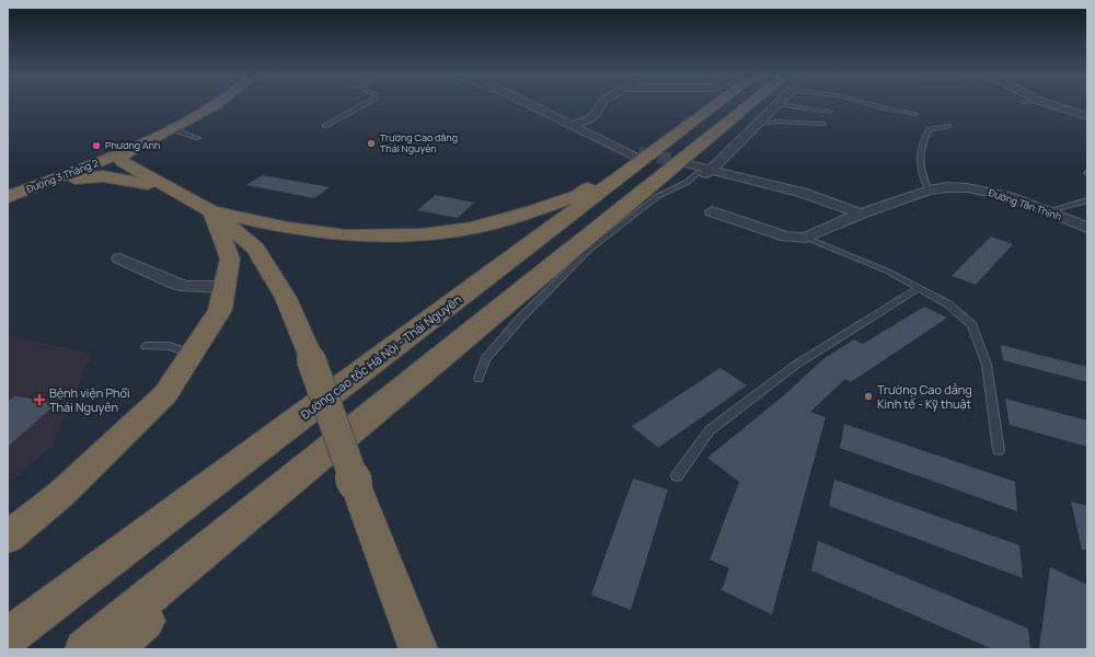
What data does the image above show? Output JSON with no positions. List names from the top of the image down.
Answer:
{
  "streets": {
    "highway": ["Đường 3 Tháng 2", "Đường cao tốc Hà Nội - Thái Nguyên"],
    "street": ["Đường Tân Thịnh"]
  },
  "places": {
    "other": ["Trường Cao đẳng Thái Nguyên", "Phương Anh", "Trường Cao đẳng Kinh tế - Kỹ thuật"],
    "health": ["Bệnh viện Phổi Thái Nguyên"]
  }
}
